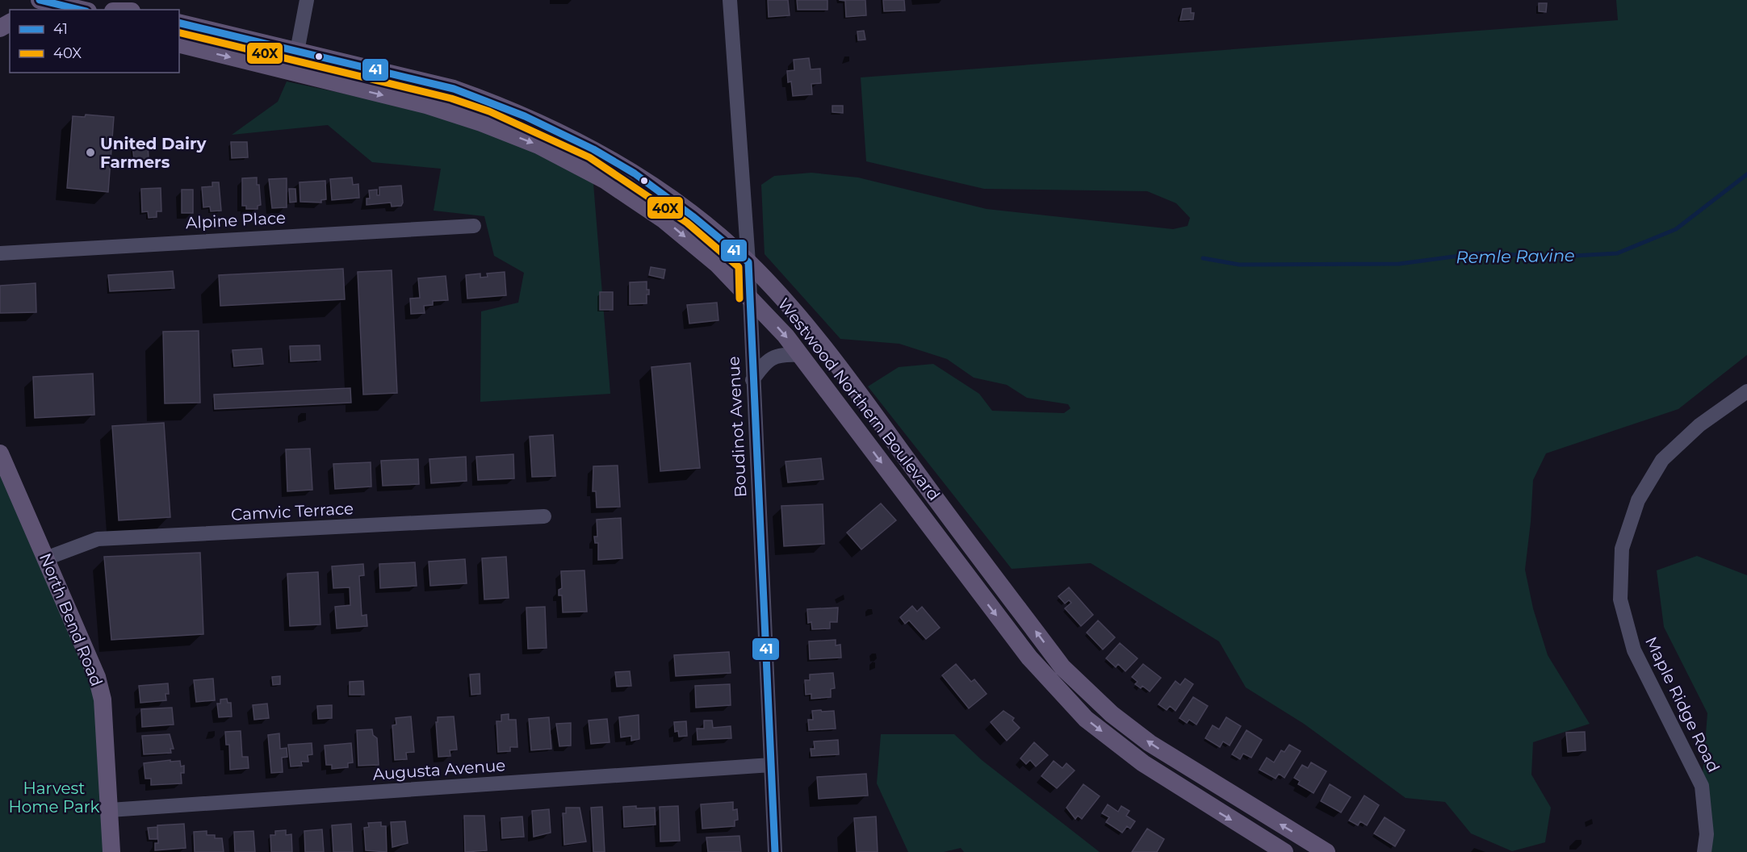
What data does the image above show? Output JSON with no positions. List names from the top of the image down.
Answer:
{
  "streets": {
    "main road": ["Westwood Northern Boulevard", "North Bend Road"],
    "street": [
      "Alpine Place",
      "Boudinot Avenue",
      "Camvic Terrace",
      "Maple Ridge Road",
      "Augusta Avenue"
    ]
  },
  "crossings": [
    ["Westwood Northern Boulevard", "Boudinot Avenue"],
    ["Boudinot Avenue", "Augusta Avenue"],
    ["Camvic Terrace", "North Bend Road"],
    ["North Bend Road", "Augusta Avenue"]
  ],
  "water": ["Remle Ravine"],
  "parks": ["Harvest Home Park"],
  "places": ["United Dairy Farmers"],
  "lines": ["transit line 41", "transit line 40X"],
  "legend": ["41", "40X"]
}
